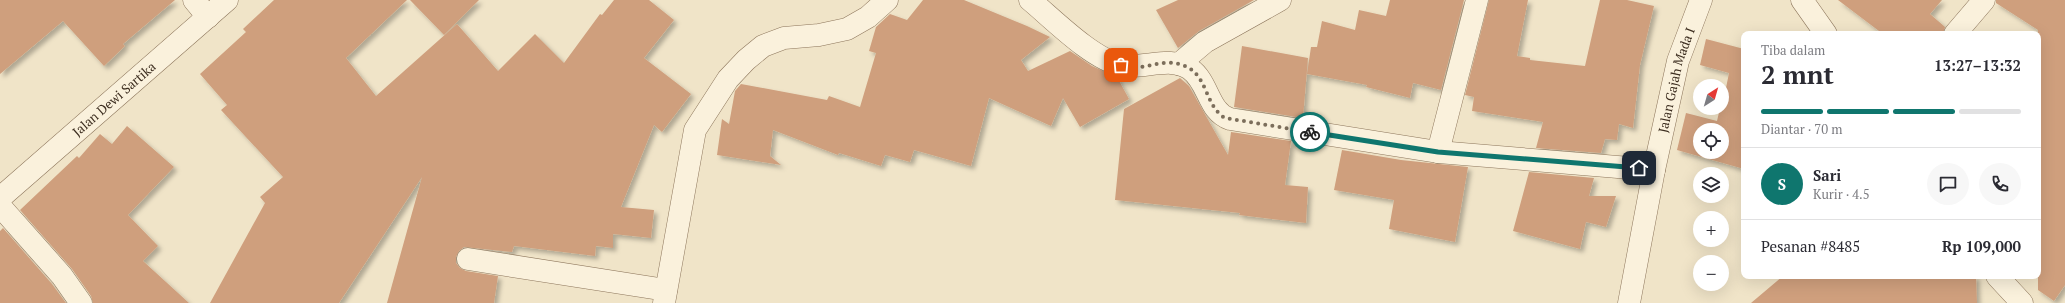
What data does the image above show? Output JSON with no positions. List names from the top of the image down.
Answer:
{
  "streets": {
    "street": ["Jalan Gajah Mada I", "Jalan Dewi Sartika"]
  },
  "north": "top right",
  "page": {
    "heading": ["2 mnt", "Tiba dalam", "13:27–13:32"],
    "panel": [
      "Sari",
      "Kurir · 4.5",
      "Pesanan #8485",
      "Rp 109,000"
    ],
    "map_buttons": ["+", "−"],
    "bar": "Diantar · 70 m",
    "round": "S"
  }
}
